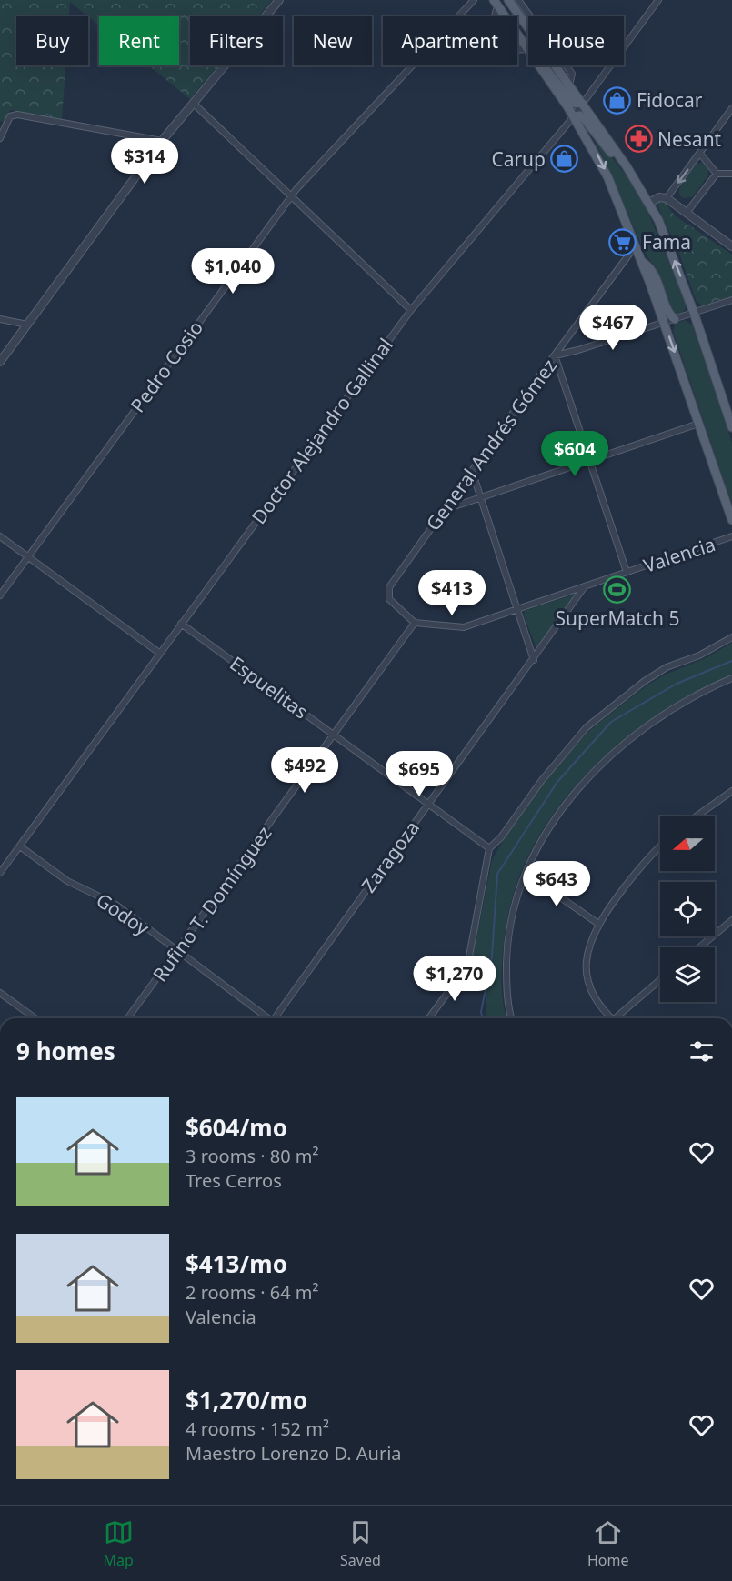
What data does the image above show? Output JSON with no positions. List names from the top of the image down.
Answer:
{
  "streets": {
    "street": [
      "Pedro Cosio",
      "Doctor Alejandro Gallinal",
      "General Andrés Gómez",
      "Valencia",
      "Espuelitas",
      "Zaragoza",
      "Rufino T. Domínguez",
      "Godoy"
    ]
  },
  "crossings": [
    ["Doctor Alejandro Gallinal", "Espuelitas"],
    ["Doctor Alejandro Gallinal", "Godoy"],
    ["General Andrés Gómez", "Valencia"],
    ["General Andrés Gómez", "Rufino T. Domínguez"],
    ["Valencia", "Zaragoza"],
    ["Valencia", "Rufino T. Domínguez"],
    ["Espuelitas", "Zaragoza"],
    ["Espuelitas", "Rufino T. Domínguez"],
    ["Rufino T. Domínguez", "Godoy"]
  ],
  "places": {
    "shop": ["Fidocar", "Carup"],
    "pharmacy": ["Nesant"],
    "supermarket": ["Fama"],
    "sports": ["SuperMatch 5"]
  },
  "north": "left",
  "page": {
    "chip": [
      "Buy",
      "Rent",
      "Filters",
      "New",
      "Apartment",
      "House"
    ],
    "price": [
      "$314",
      "$1,040",
      "$467",
      "$604",
      "$413",
      "$492",
      "$695",
      "$643",
      "$1,270"
    ],
    "heading": "9 homes",
    "list": [
      {
        "name": "$604/mo",
        "note": "3 rooms · 80 m² · Tres Cerros"
      },
      {
        "name": "$413/mo",
        "note": "2 rooms · 64 m² · Valencia"
      },
      {
        "name": "$1,270/mo",
        "note": "4 rooms · 152 m² · Maestro Lorenzo D. Auria"
      }
    ],
    "tabs": ["Map", "Saved", "Home"]
  }
}
